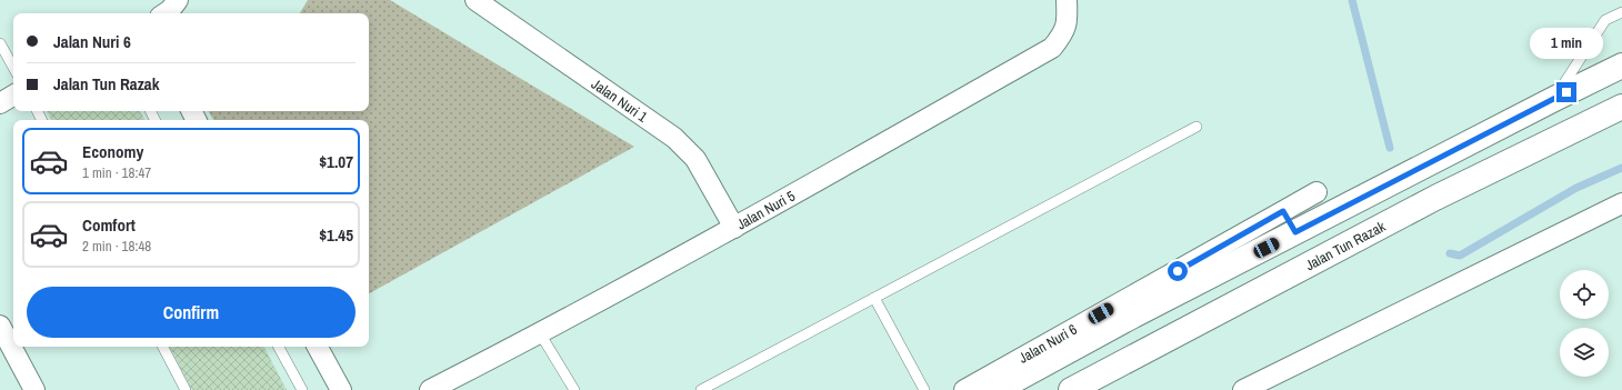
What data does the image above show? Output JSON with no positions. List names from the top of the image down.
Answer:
{
  "streets": {
    "main road": ["Jalan Tun Razak"],
    "street": ["Jalan Nuri 1", "Jalan Nuri 5", "Jalan Nuri 6"]
  },
  "crossings": [
    ["Jalan Nuri 1", "Jalan Nuri 5"]
  ],
  "page": {
    "banner": ["Jalan Nuri 6", "Jalan Tun Razak"],
    "bubble": "1 min",
    "list": [
      {
        "name": "Economy",
        "note": "1 min · 18:47",
        "value": "$1.07"
      },
      {
        "name": "Comfort",
        "note": "2 min · 18:48",
        "value": "$1.45"
      }
    ],
    "buttons": "Confirm"
  }
}
